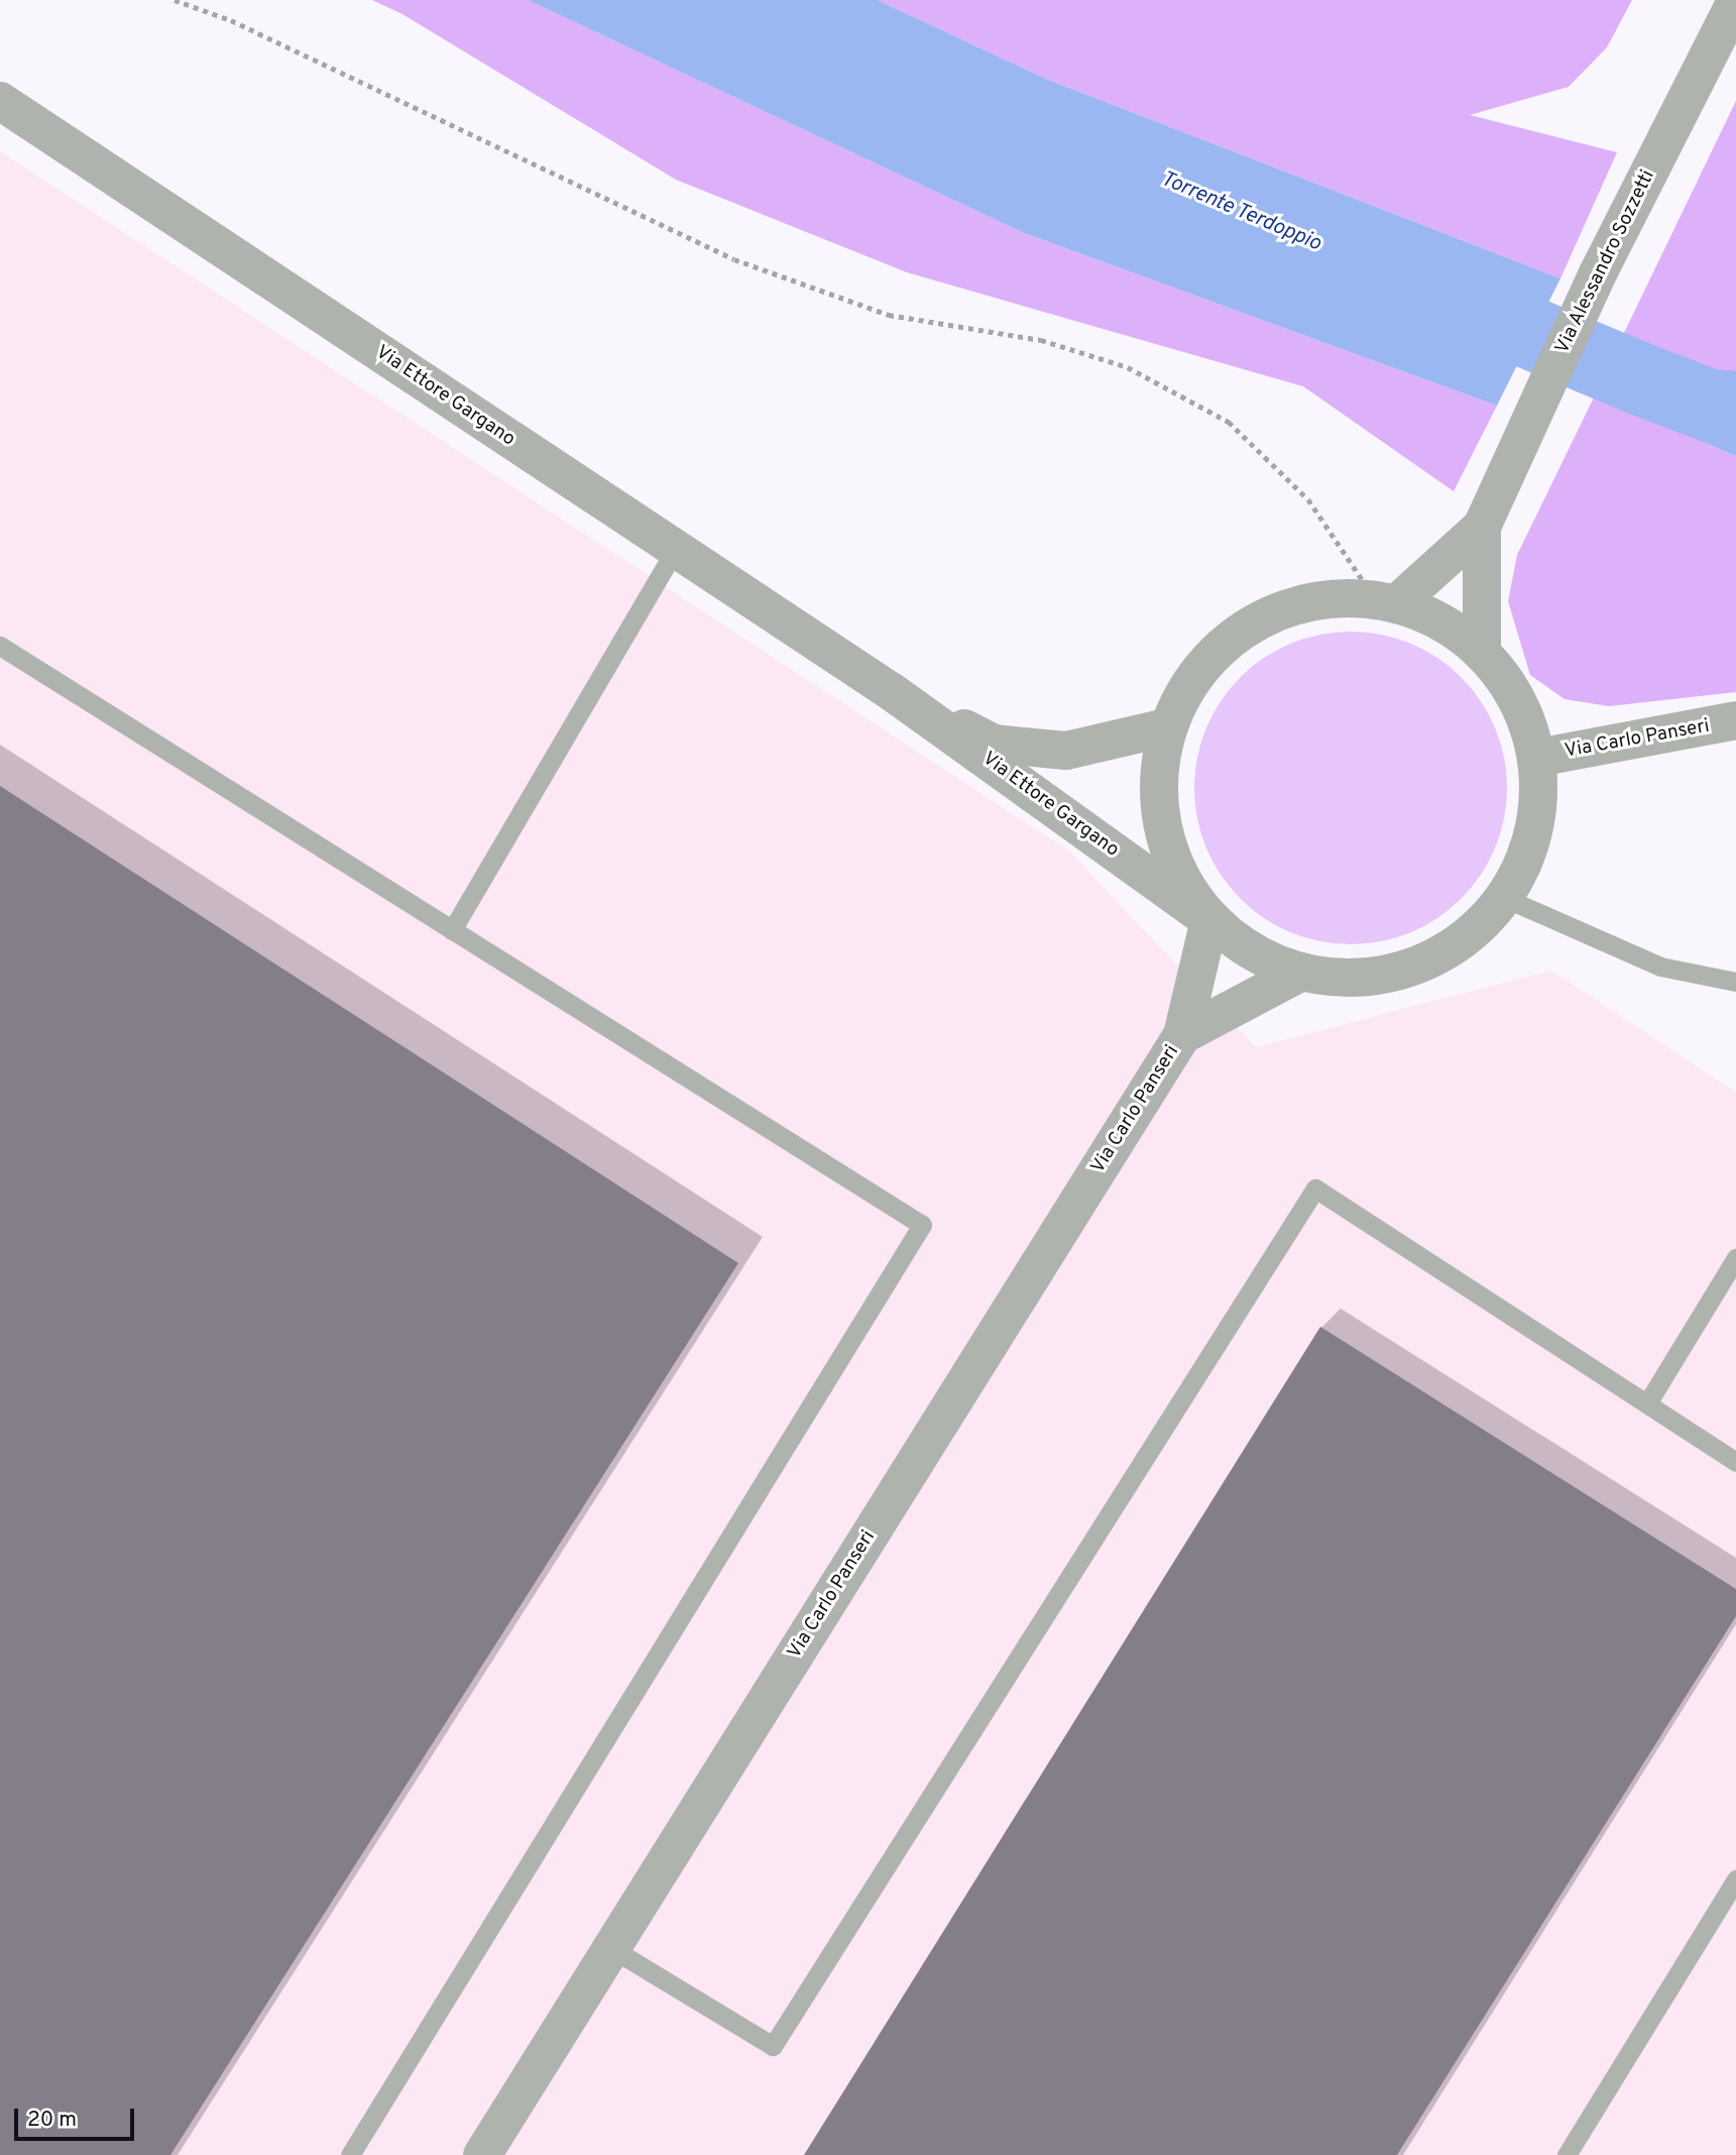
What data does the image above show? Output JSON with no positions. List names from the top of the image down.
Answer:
{
  "streets": {
    "street": ["Via Alessandro Sozzetti", "Via Ettore Gargano", "Via Carlo Panseri"]
  },
  "crossings": [
    ["Via Alessandro Sozzetti", "Via Carlo Panseri"],
    ["Via Ettore Gargano", "Via Carlo Panseri"]
  ],
  "water": ["Torrente Terdoppio"],
  "scale_bar": "20 m"
}
